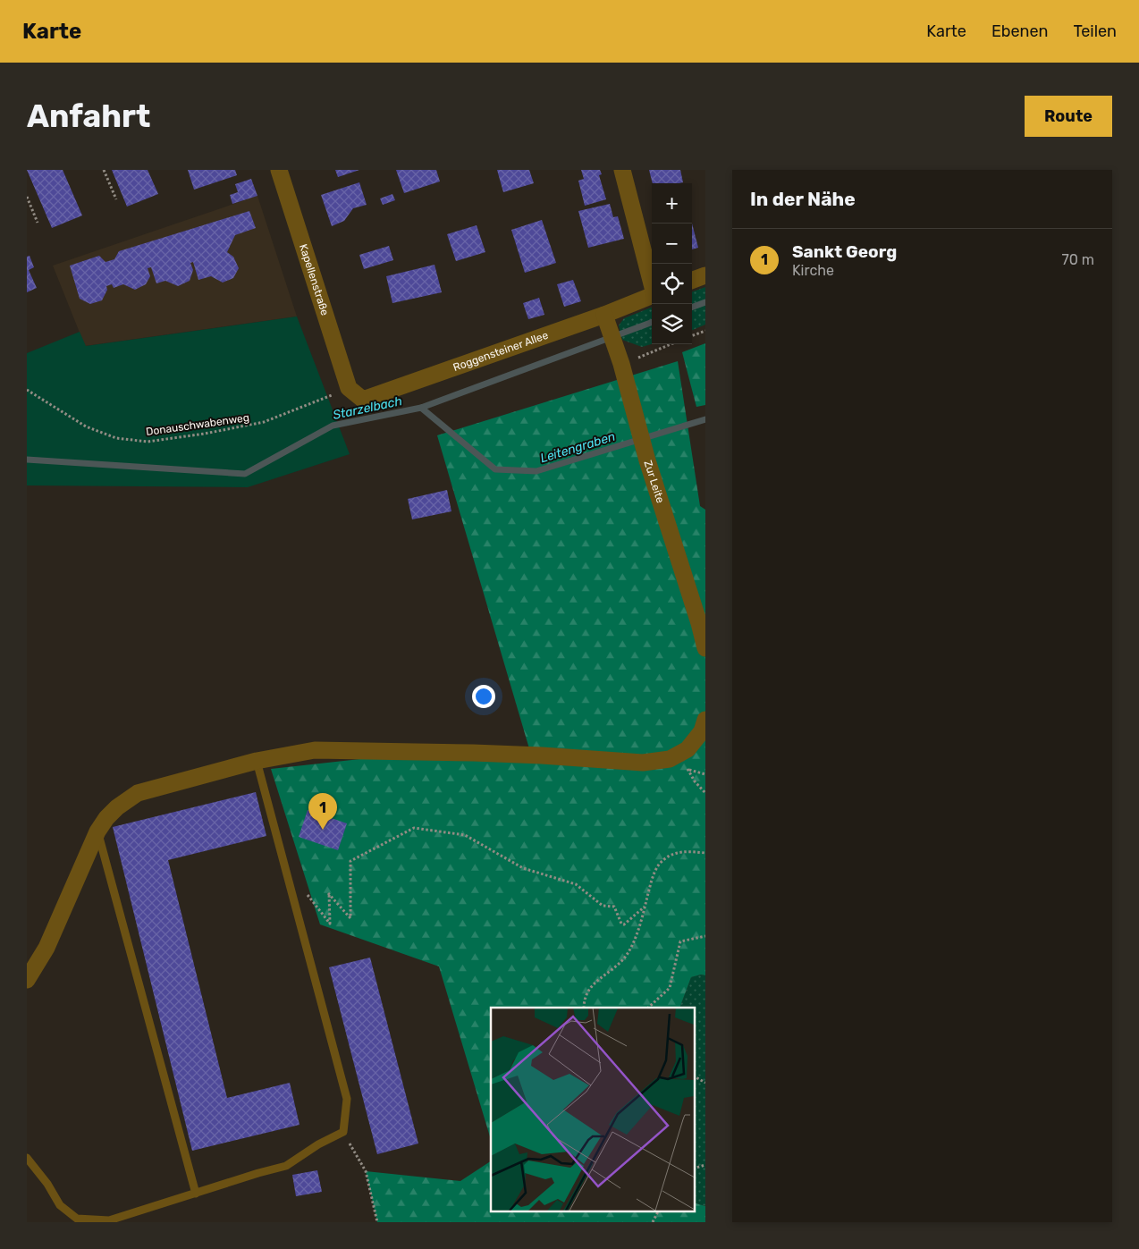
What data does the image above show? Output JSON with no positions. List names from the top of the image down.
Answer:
{
  "streets": {
    "street": ["Kapellenstraße", "Roggensteiner Allee", "Zur Leite"],
    "path": ["Donauschwabenweg"]
  },
  "crossings": [
    ["Kapellenstraße", "Roggensteiner Allee"],
    ["Kapellenstraße", "Donauschwabenweg"],
    ["Roggensteiner Allee", "Donauschwabenweg"],
    ["Roggensteiner Allee", "Zur Leite"]
  ],
  "water": ["Starzelbach", "Leitengraben"],
  "page": {
    "header": "Karte",
    "nav": ["Karte", "Ebenen", "Teilen"],
    "buttons": "Route",
    "title": "Anfahrt",
    "heading": "In der Nähe",
    "map_buttons": ["+", "−"],
    "list": [
      {
        "mark": "1",
        "name": "Sankt Georg",
        "note": "Kirche",
        "value": "70 m"
      }
    ],
    "pins": "1"
  }
}
